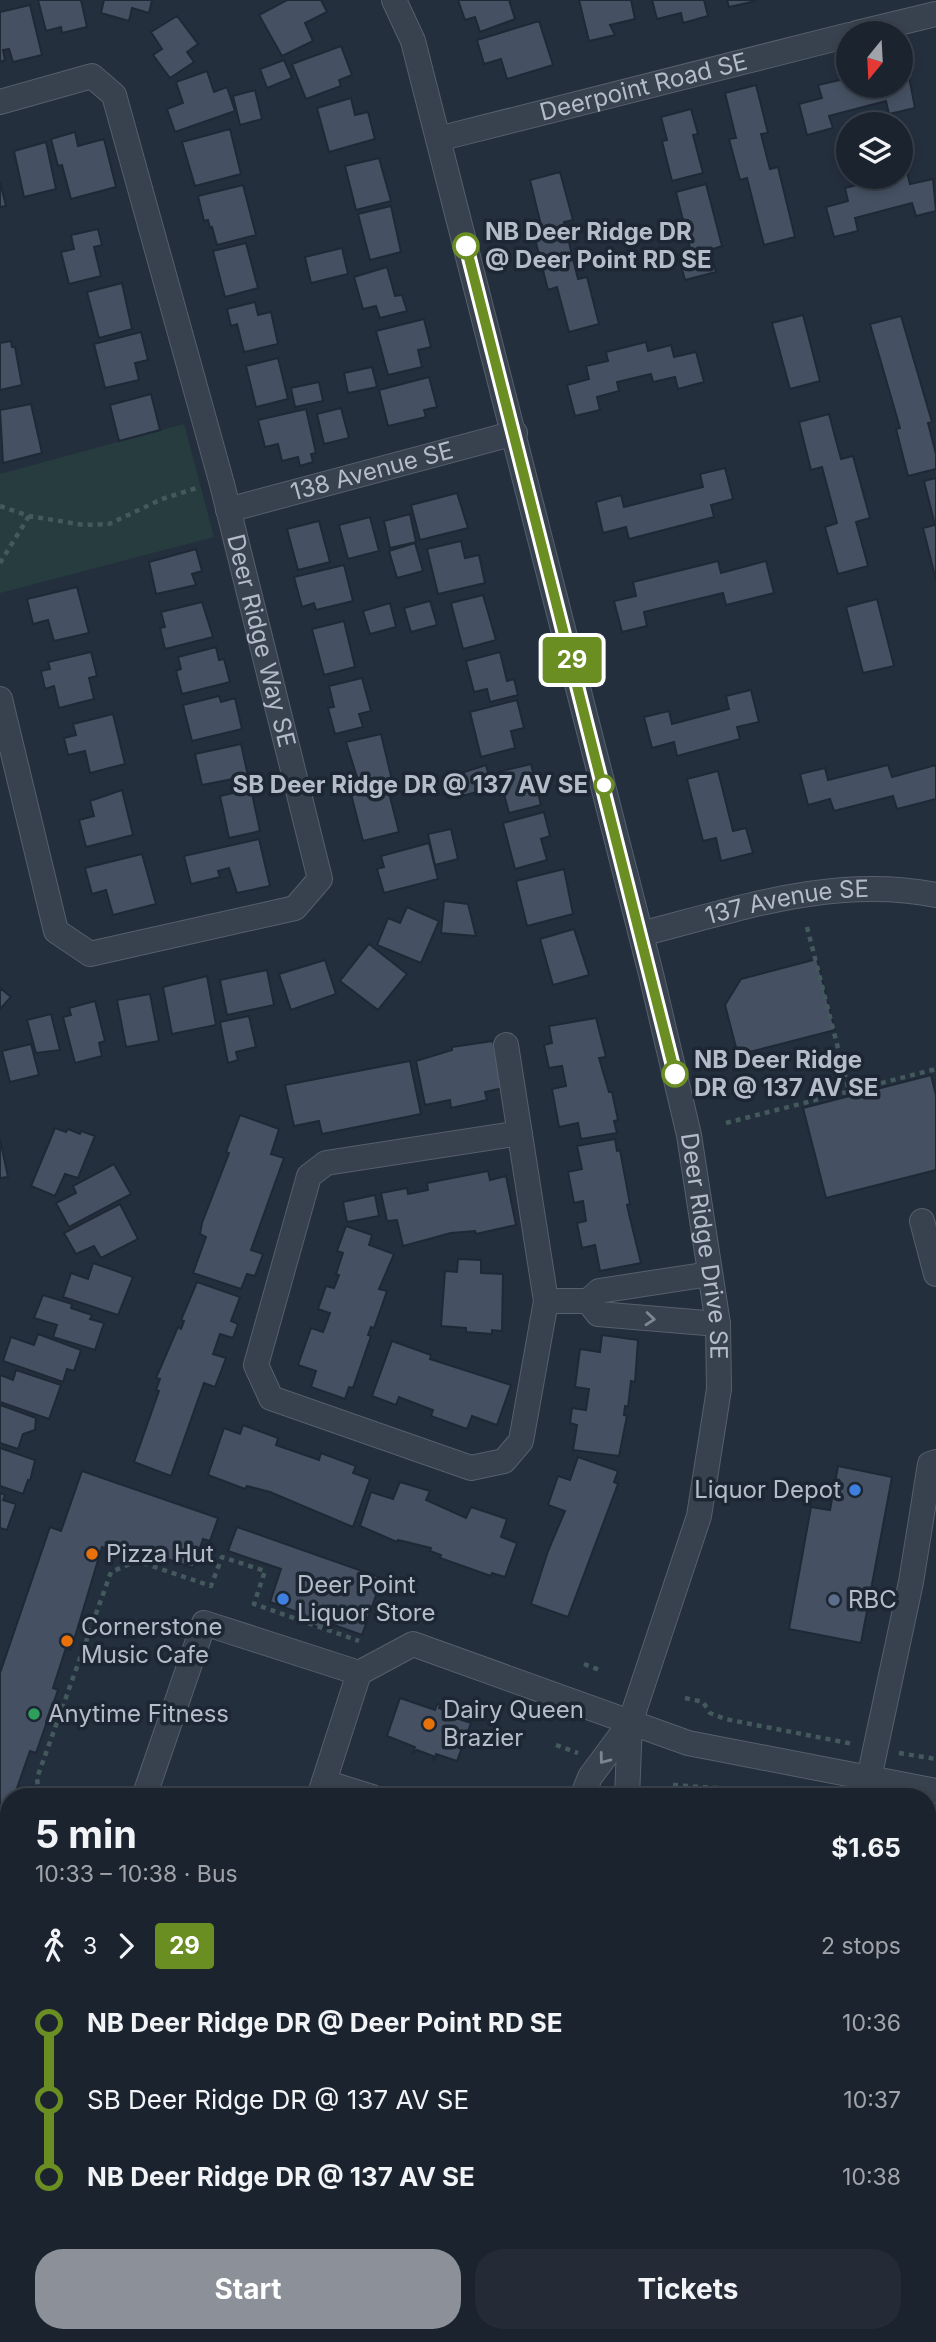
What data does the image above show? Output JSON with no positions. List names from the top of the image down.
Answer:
{
  "streets": {
    "street": [
      "Deerpoint Road SE",
      "138 Avenue SE",
      "Deer Ridge Way SE",
      "137 Avenue SE",
      "Deer Ridge Drive SE"
    ]
  },
  "crossings": [
    ["Deerpoint Road SE", "Deer Ridge Drive SE"],
    ["138 Avenue SE", "Deer Ridge Way SE"],
    ["138 Avenue SE", "Deer Ridge Drive SE"],
    ["137 Avenue SE", "Deer Ridge Drive SE"]
  ],
  "places": [
    "NB Deer Ridge DR @ Deer Point RD SE",
    "SB Deer Ridge DR @ 137 AV SE",
    "NB Deer Ridge DR @ 137 AV SE",
    "Liquor Depot",
    "Pizza Hut",
    "Deer Point Liquor Store",
    "RBC",
    "Cornerstone Music Cafe",
    "Anytime Fitness",
    "Dairy Queen Brazier"
  ],
  "lines": ["bus line 29"],
  "north": "bottom",
  "page": {
    "on_map": "29",
    "heading": ["5 min", "10:33 – 10:38 · Bus", "$1.65"],
    "legs": ["3", "29", "2 stops"],
    "list": [
      {
        "name": "NB Deer Ridge DR @ Deer Point RD SE",
        "value": "10:36"
      },
      {
        "name": "SB Deer Ridge DR @ 137 AV SE",
        "value": "10:37"
      },
      {
        "name": "NB Deer Ridge DR @ 137 AV SE",
        "value": "10:38"
      }
    ],
    "buttons": ["Start", "Tickets"]
  }
}
